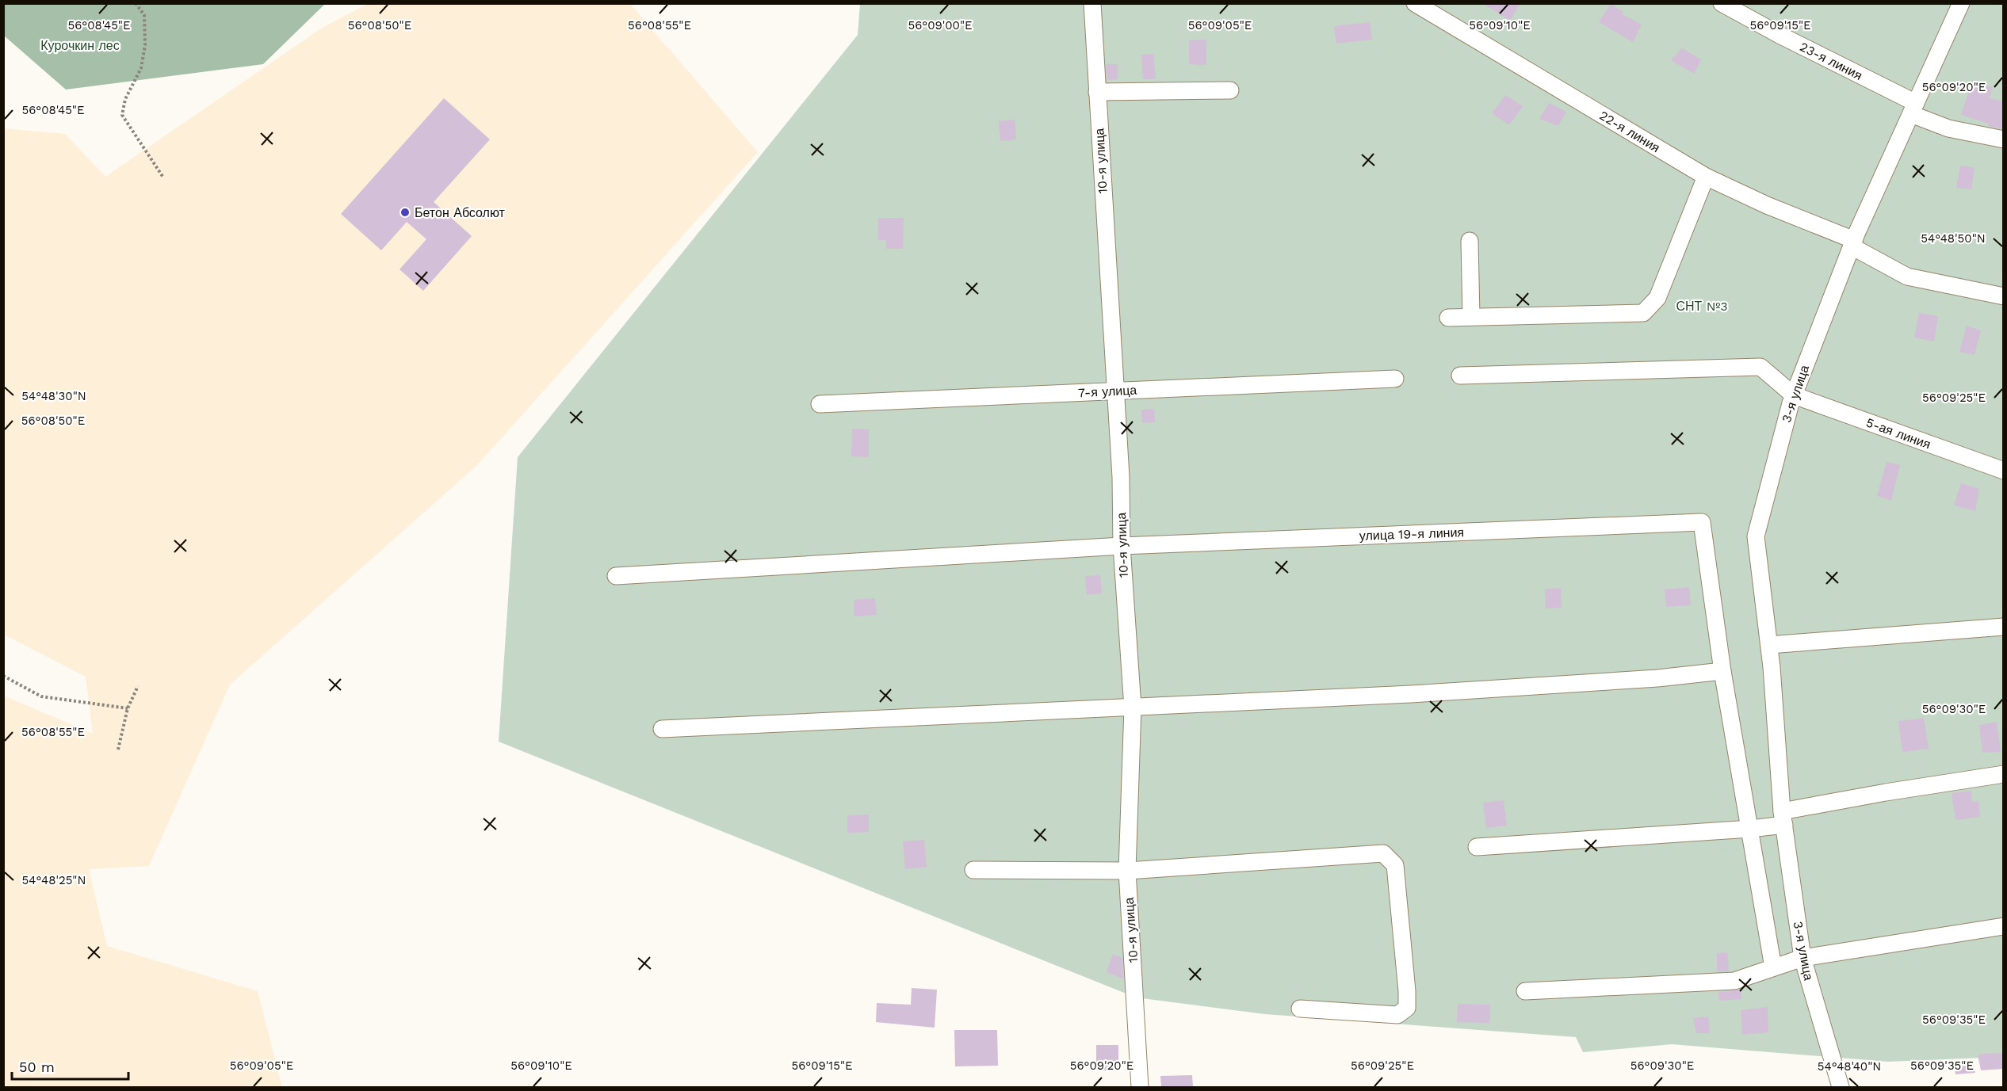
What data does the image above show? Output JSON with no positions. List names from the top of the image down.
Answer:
{
  "streets": {
    "street": [
      "23-я линия",
      "22-я линия",
      "10-я улица",
      "7-я улица",
      "3-я улица",
      "5-ая линия",
      "улица 19-я линия"
    ]
  },
  "crossings": [
    ["23-я линия", "3-я улица"],
    ["22-я линия", "3-я улица"],
    ["10-я улица", "7-я улица"],
    ["10-я улица", "улица 19-я линия"],
    ["3-я улица", "5-ая линия"]
  ],
  "parks": ["Курочкин лес", "СНТ №3"],
  "places": ["Бетон Абсолют"],
  "scale_bar": "50 m",
  "coordinates": [
    "56°08'45\"E",
    "56°08'50\"E",
    "56°08'55\"E",
    "56°09'00\"E",
    "56°09'05\"E",
    "56°09'10\"E",
    "56°09'15\"E",
    "56°09'20\"E",
    "54°48'50\"N",
    "54°48'30\"N",
    "56°09'25\"E",
    "56°09'30\"E",
    "54°48'25\"N",
    "56°09'35\"E",
    "54°48'40\"N"
  ]
}
